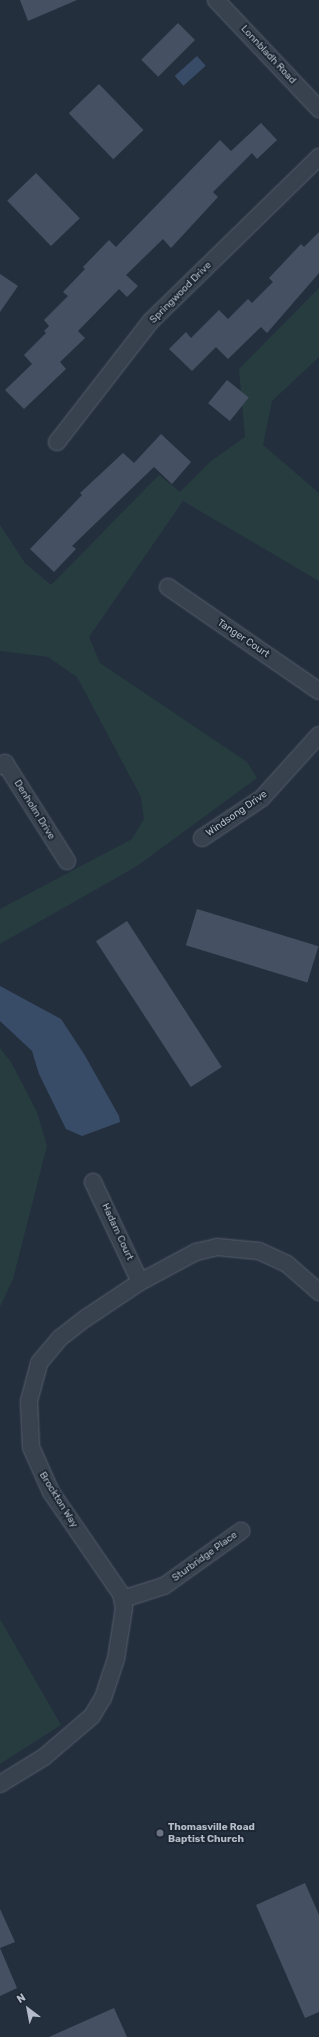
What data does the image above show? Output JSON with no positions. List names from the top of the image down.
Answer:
{
  "streets": {
    "street": [
      "Lonnbladh Road",
      "Springwood Drive",
      "Tanger Court",
      "Denholm Drive",
      "Windsong Drive",
      "Hadam Court",
      "Brockton Way",
      "Sturbridge Place"
    ]
  },
  "crossings": [
    ["Hadam Court", "Brockton Way"],
    ["Brockton Way", "Sturbridge Place"]
  ],
  "places": ["Thomasville Road Baptist Church"],
  "north": "top left"
}
